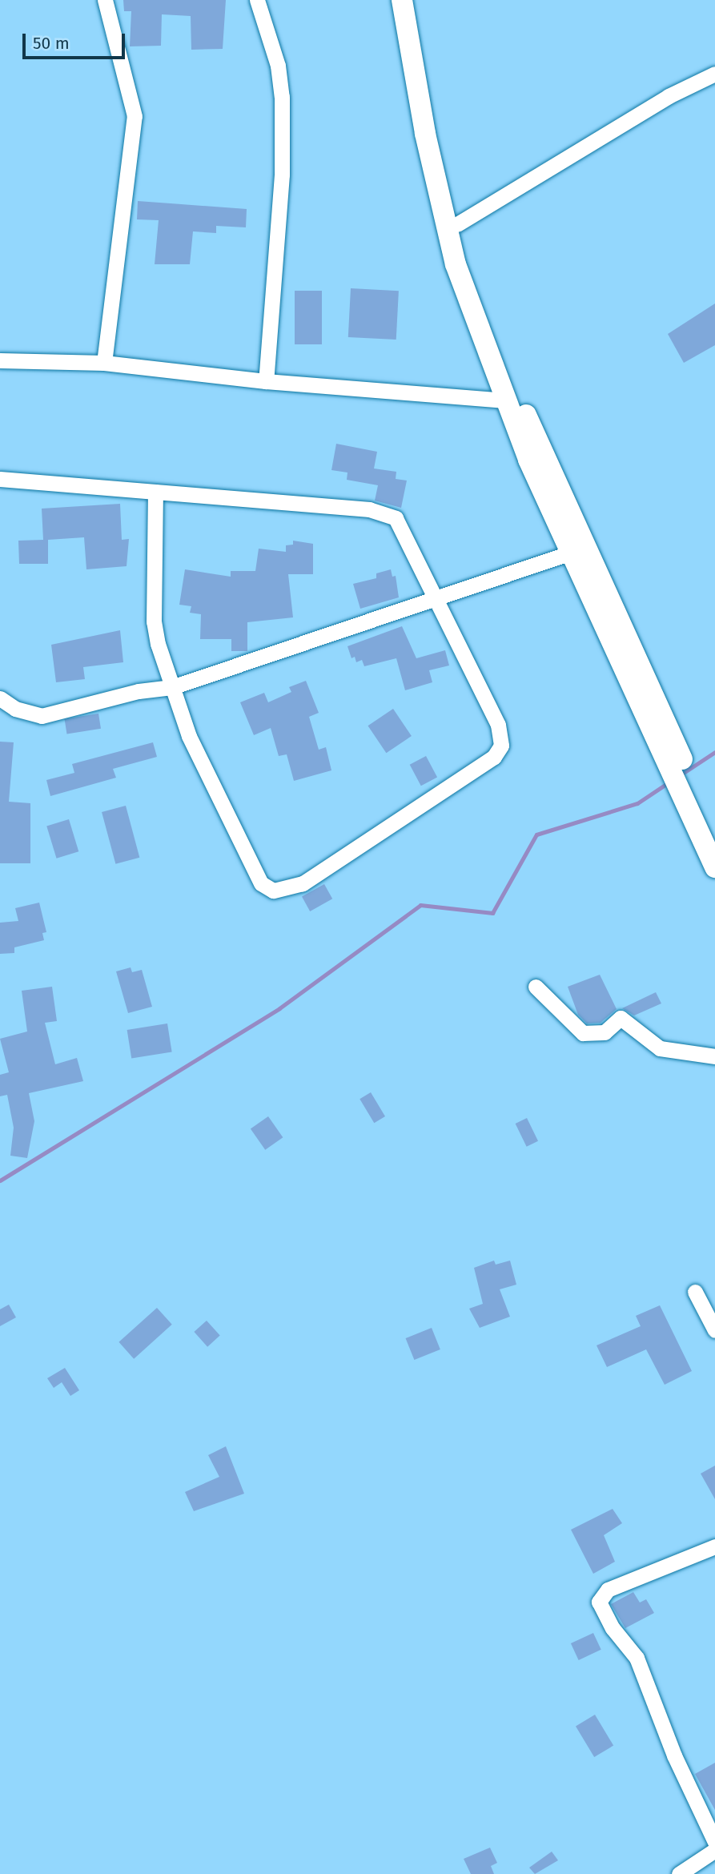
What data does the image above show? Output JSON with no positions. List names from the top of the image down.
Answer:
{
  "scale_bar": "50 m"
}
